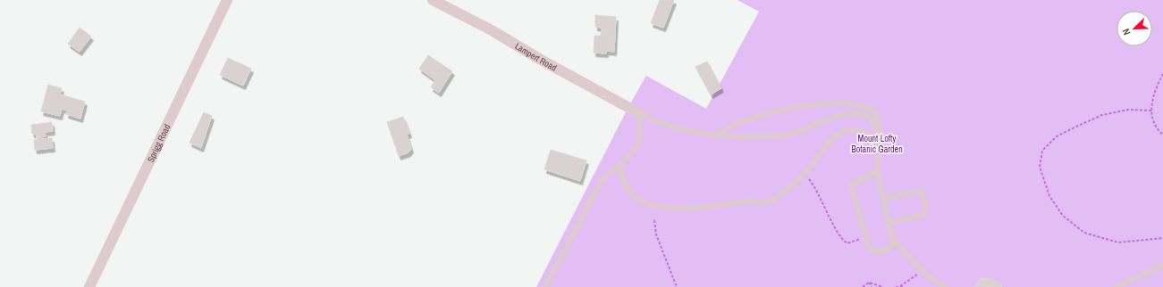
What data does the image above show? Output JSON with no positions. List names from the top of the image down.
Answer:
{
  "streets": {
    "street": ["Lampert Road", "Sprigg Road"]
  },
  "parks": ["Mount Lofty Botanic Garden"],
  "north": "bottom left"
}
